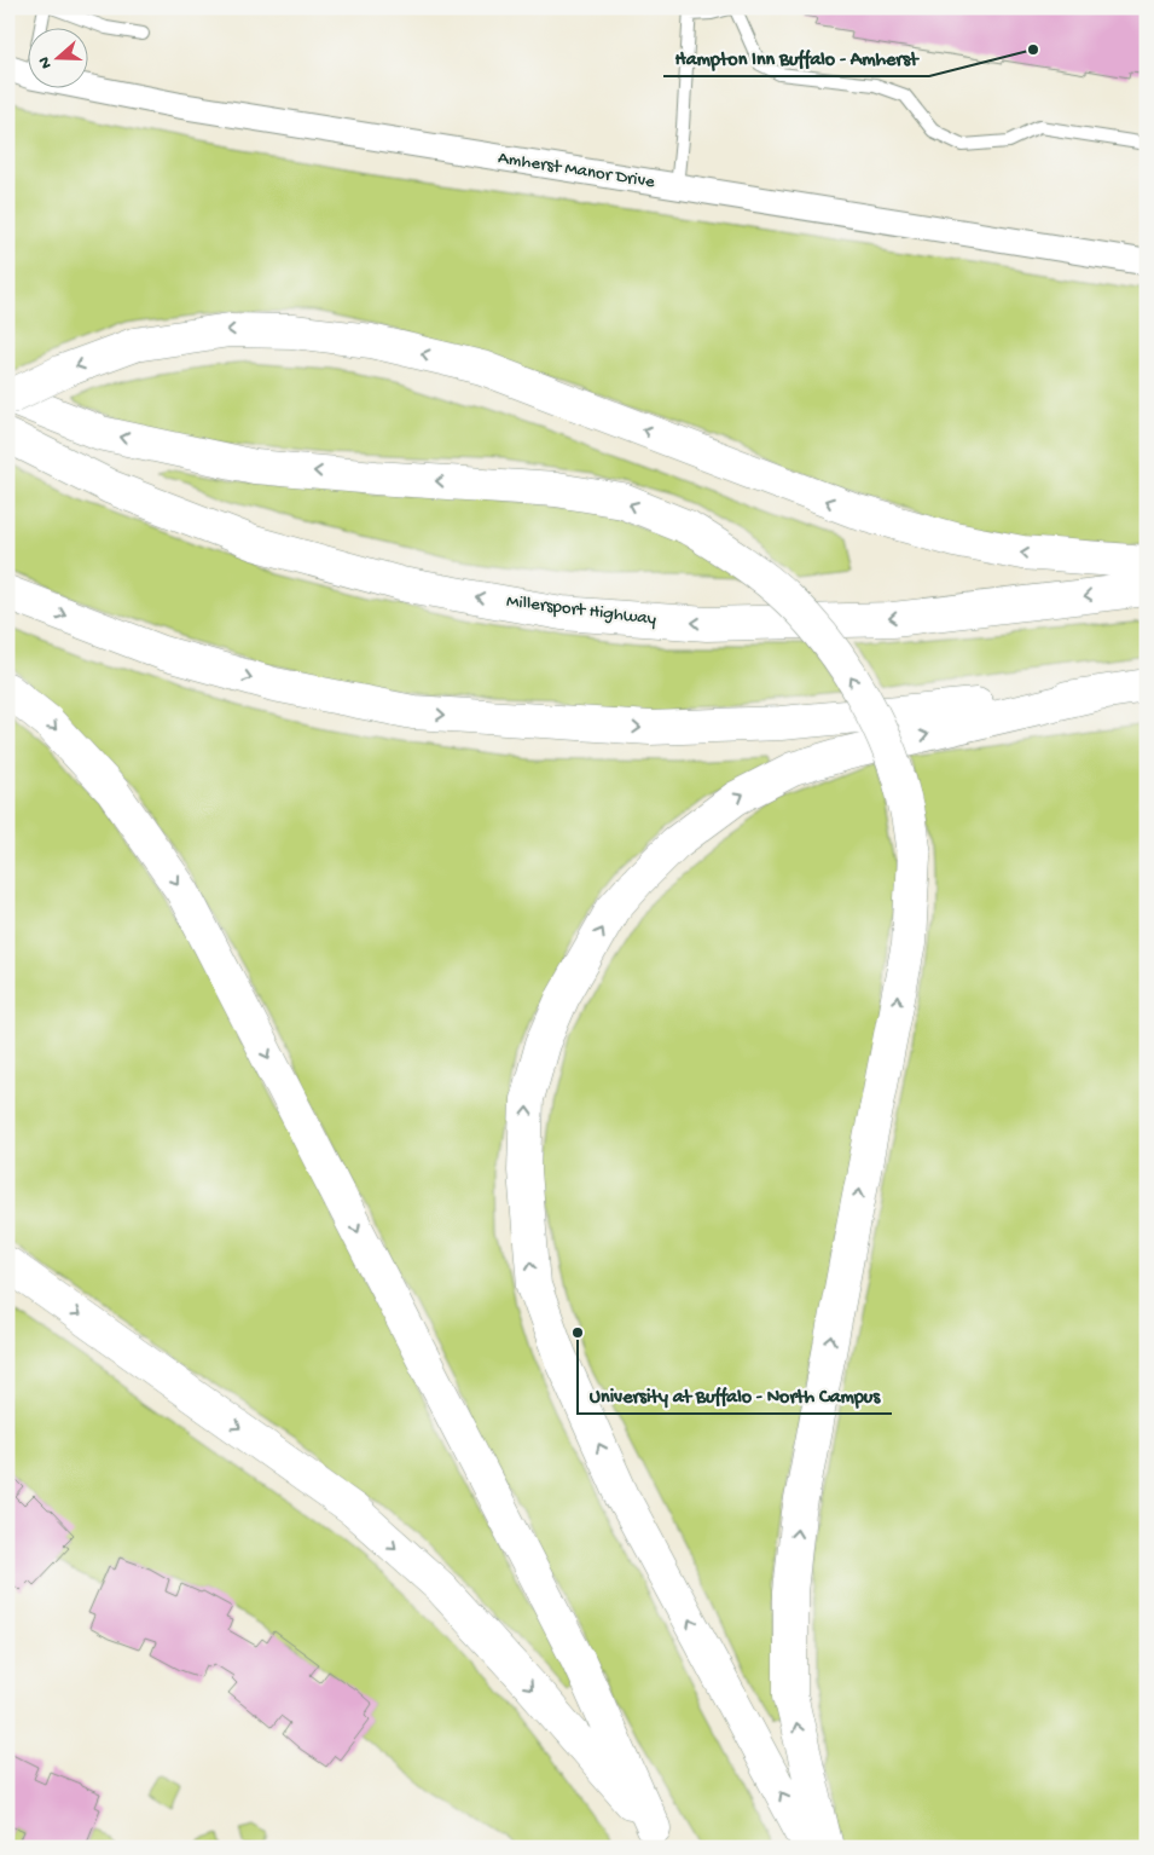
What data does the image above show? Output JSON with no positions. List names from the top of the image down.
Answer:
{
  "streets": {
    "main road": ["Millersport Highway"],
    "street": ["Amherst Manor Drive"]
  },
  "places": ["Hampton Inn Buffalo - Amherst", "University at Buffalo - North Campus"],
  "north": "left"
}
